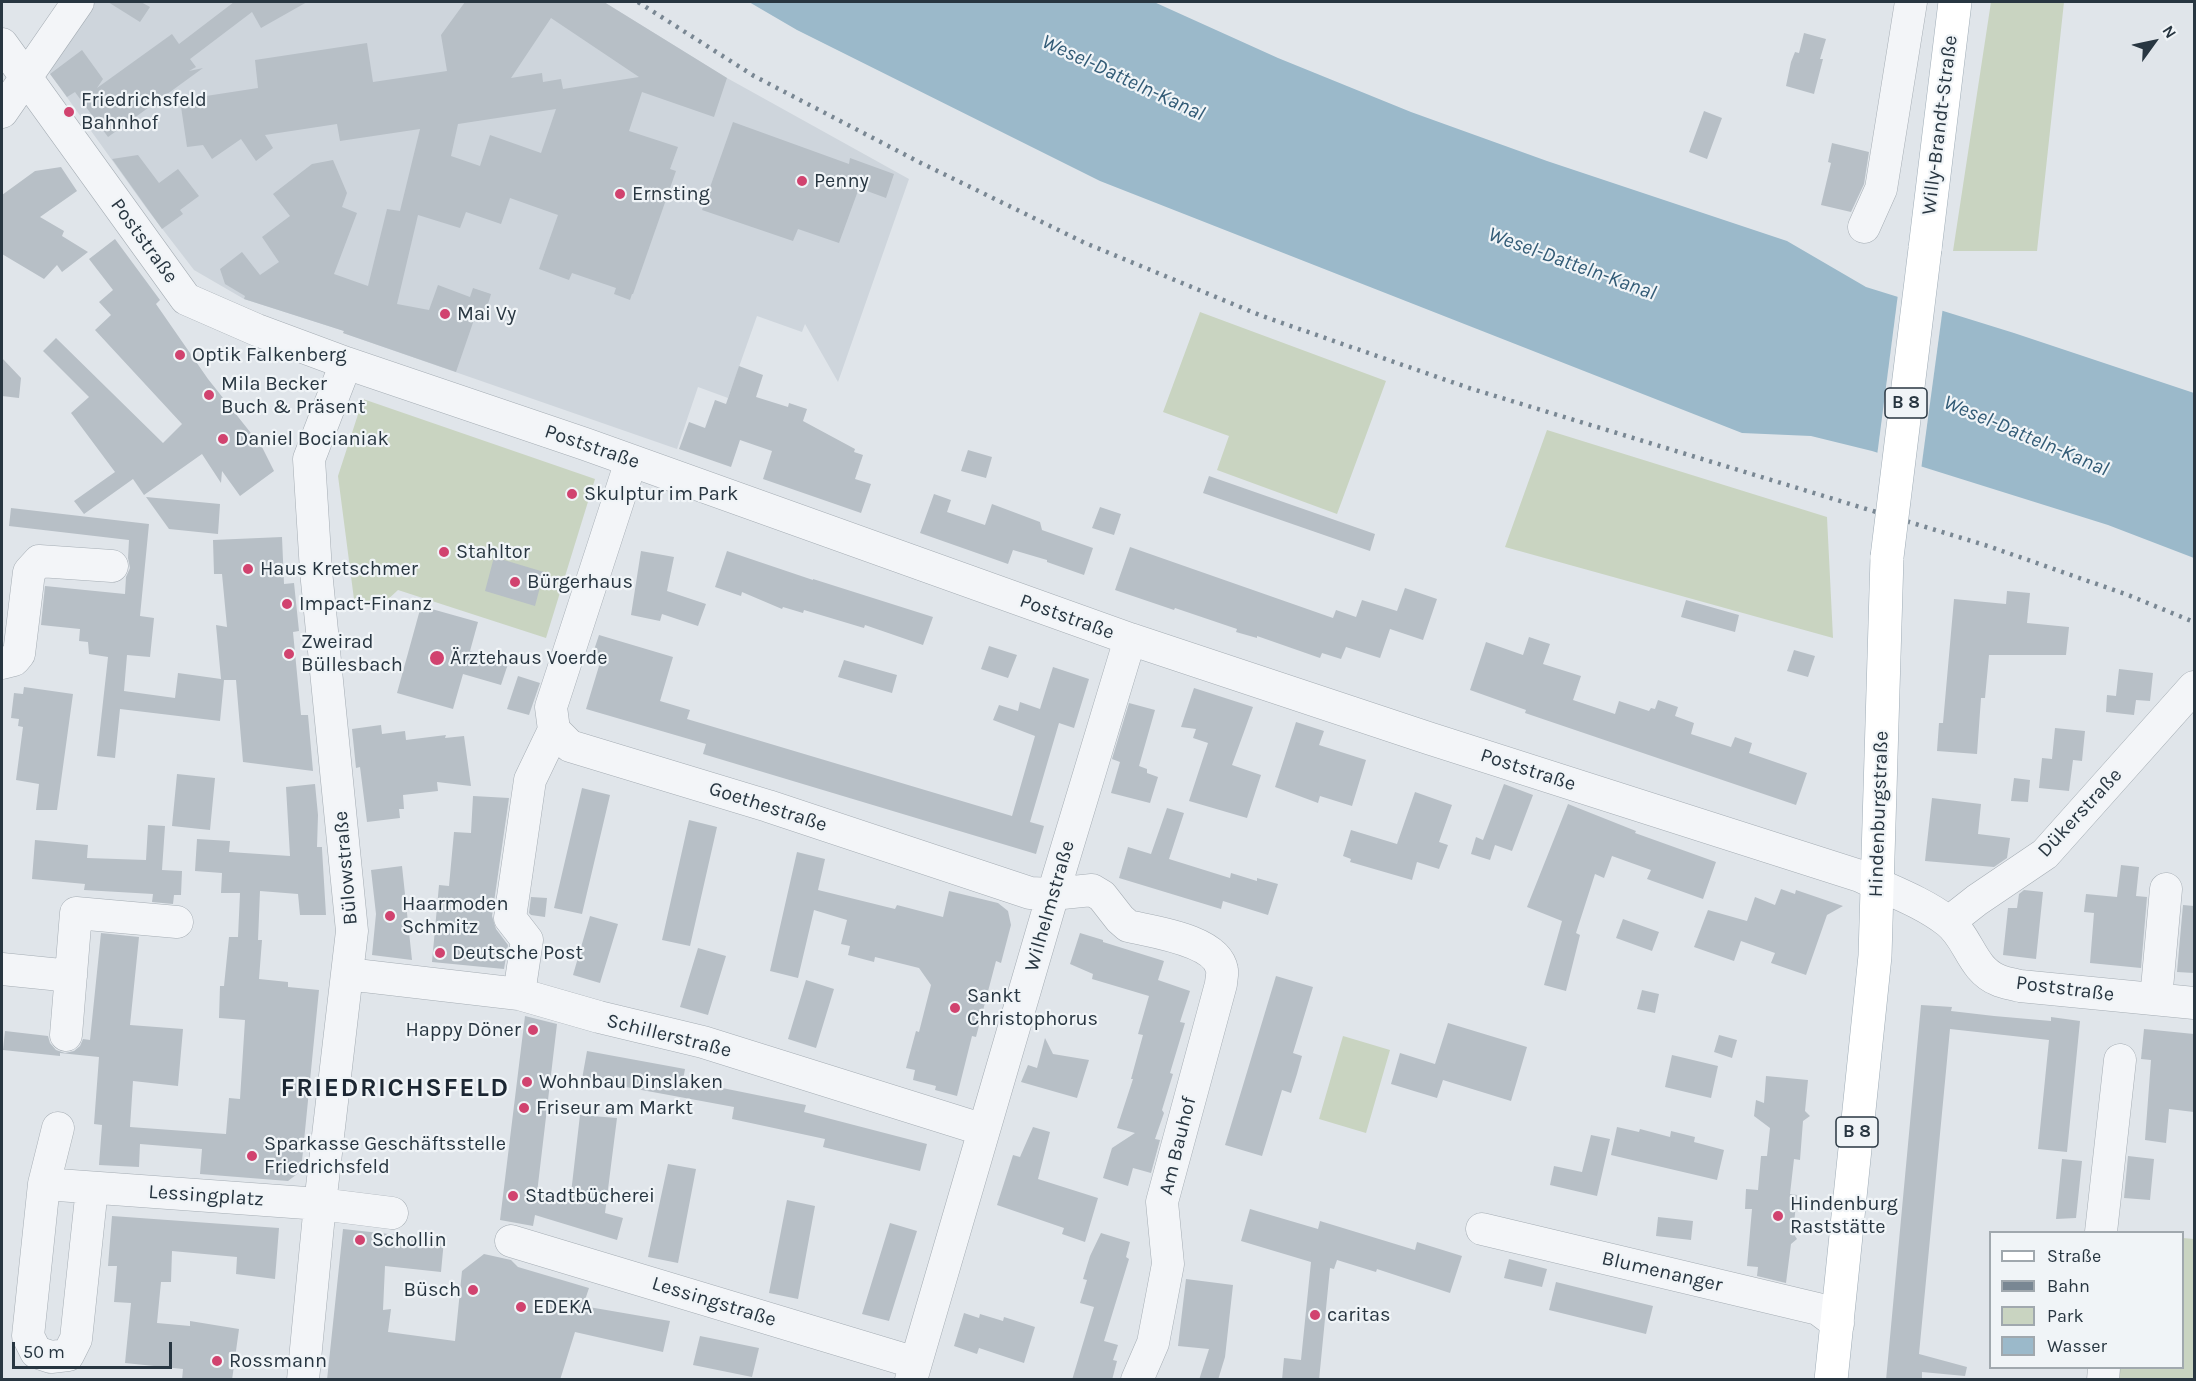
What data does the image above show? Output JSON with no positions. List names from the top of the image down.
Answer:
{
  "streets": {
    "main road": ["Willy-Brandt-Straße", "B 8", "Hindenburgstraße"],
    "street": [
      "Poststraße",
      "Goethestraße",
      "Dükerstraße",
      "Bülowstraße",
      "Wilhelmstraße",
      "Schillerstraße",
      "Am Bauhof",
      "Lessingplatz",
      "Blumenanger",
      "Lessingstraße"
    ]
  },
  "crossings": [
    ["Willy-Brandt-Straße", "Hindenburgstraße"],
    ["Poststraße", "Dükerstraße"],
    ["Poststraße", "Hindenburgstraße"],
    ["Poststraße", "Bülowstraße"],
    ["Poststraße", "Wilhelmstraße"],
    ["Goethestraße", "Wilhelmstraße"],
    ["Goethestraße", "Am Bauhof"],
    ["Hindenburgstraße", "Blumenanger"],
    ["Bülowstraße", "Schillerstraße"],
    ["Bülowstraße", "Lessingplatz"],
    ["Wilhelmstraße", "Schillerstraße"],
    ["Wilhelmstraße", "Lessingstraße"]
  ],
  "districts": ["FRIEDRICHSFELD"],
  "water": ["Wesel-Datteln-Kanal"],
  "places": [
    "Friedrichsfeld Bahnhof",
    "Penny",
    "Ernsting",
    "Mai Vy",
    "Optik Falkenberg",
    "Mila Becker Buch & Präsent",
    "Daniel Bocianiak",
    "Skulptur im Park",
    "Stahltor",
    "Haus Kretschmer",
    "Bürgerhaus",
    "Impact-Finanz",
    "Zweirad Büllesbach",
    "Ärztehaus Voerde",
    "Haarmoden Schmitz",
    "Deutsche Post",
    "Sankt Christophorus",
    "Happy Döner",
    "Wohnbau Dinslaken",
    "Friseur am Markt",
    "Sparkasse Geschäftsstelle Friedrichsfeld",
    "Stadtbücherei",
    "Hindenburg Raststätte",
    "Schollin",
    "Büsch",
    "EDEKA",
    "caritas",
    "Rossmann"
  ],
  "legend": [
    "Straße",
    "Bahn",
    "Park",
    "Wasser"
  ],
  "scale_bar": "50 m",
  "north": "top right"
}
